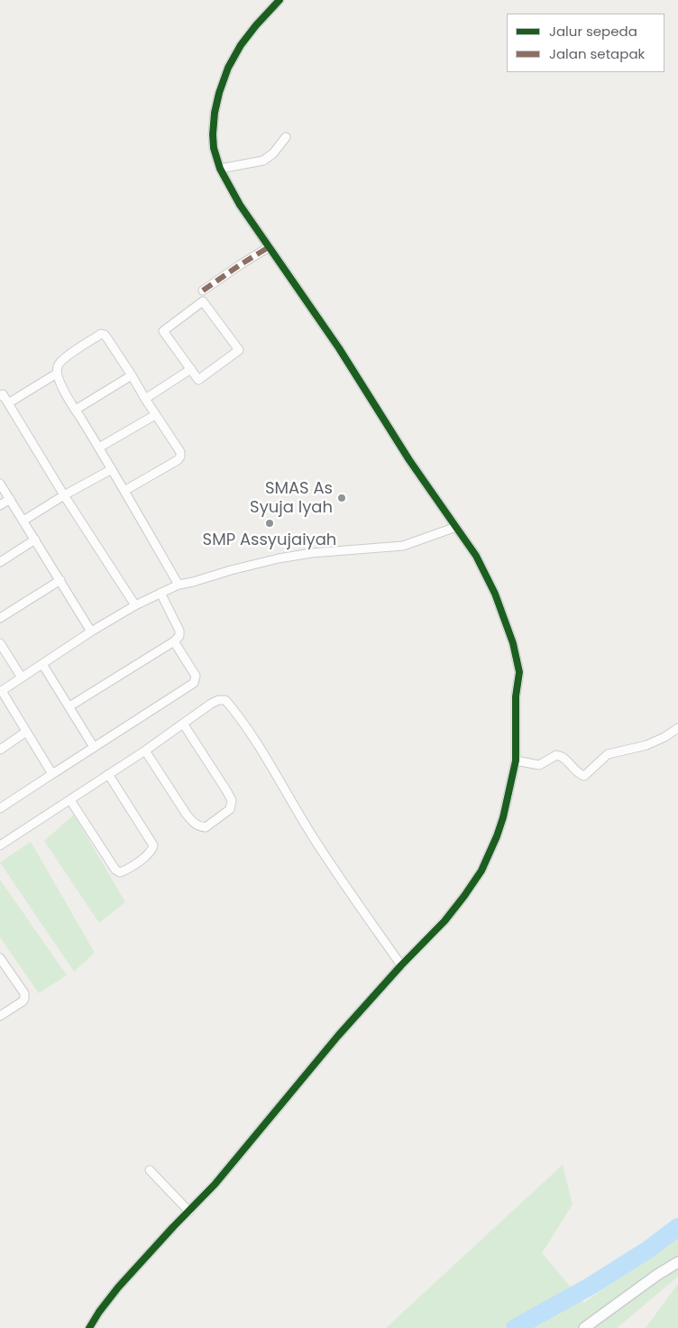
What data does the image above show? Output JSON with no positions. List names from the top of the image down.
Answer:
{
  "places": ["SMAS As Syuja Iyah", "SMP Assyujaiyah"],
  "legend": ["Jalur sepeda", "Jalan setapak"]
}
